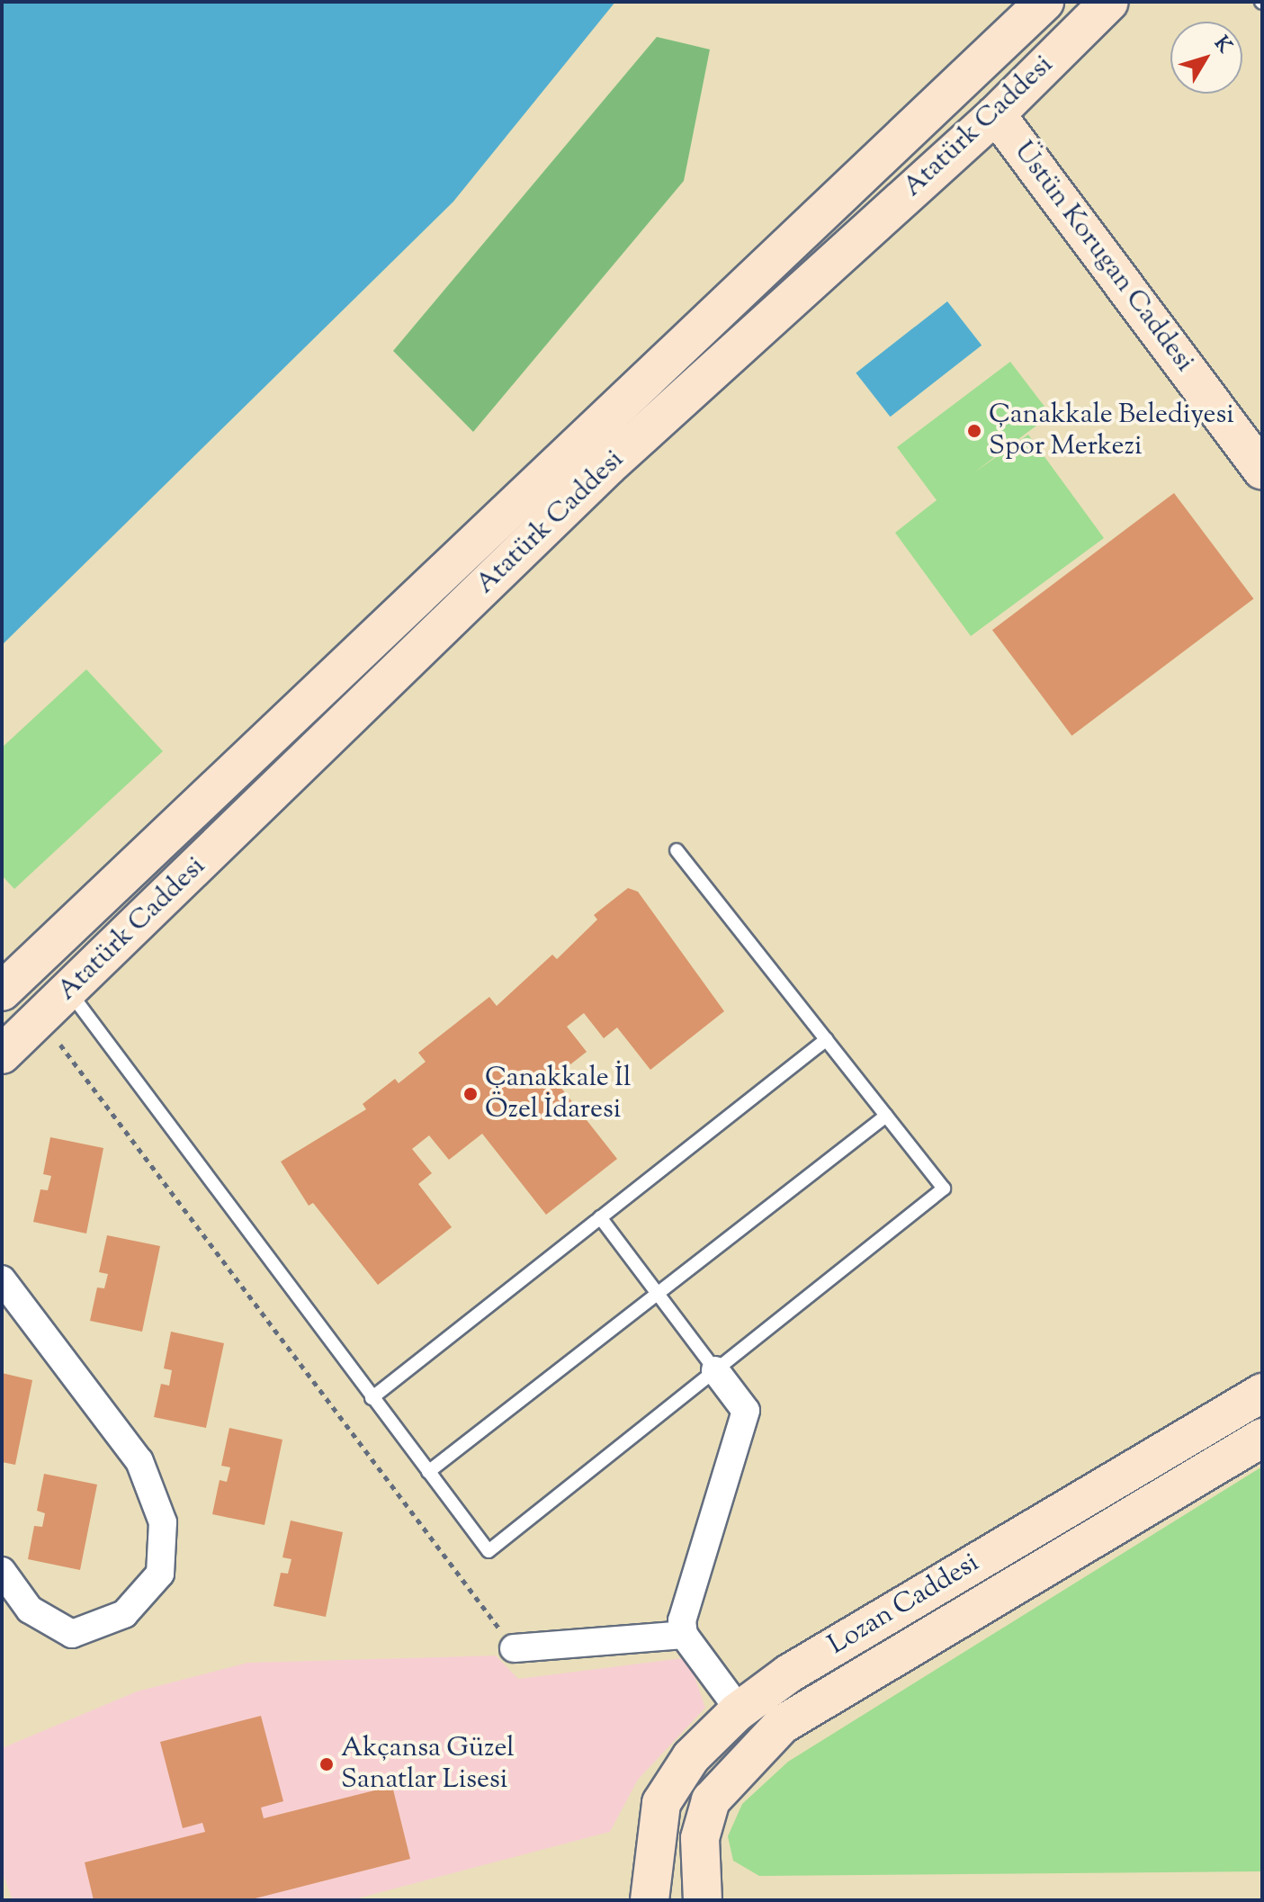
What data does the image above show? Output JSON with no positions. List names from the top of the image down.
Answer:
{
  "streets": {
    "main road": ["Atatürk Caddesi", "Üstün Korugan Caddesi", "Lozan Caddesi"]
  },
  "crossings": [
    ["Atatürk Caddesi", "Üstün Korugan Caddesi"]
  ],
  "places": ["Çanakkale Belediyesi Spor Merkezi", "Çanakkale İl Özel İdaresi", "Akçansa Güzel Sanatlar Lisesi"],
  "north": "top right"
}
